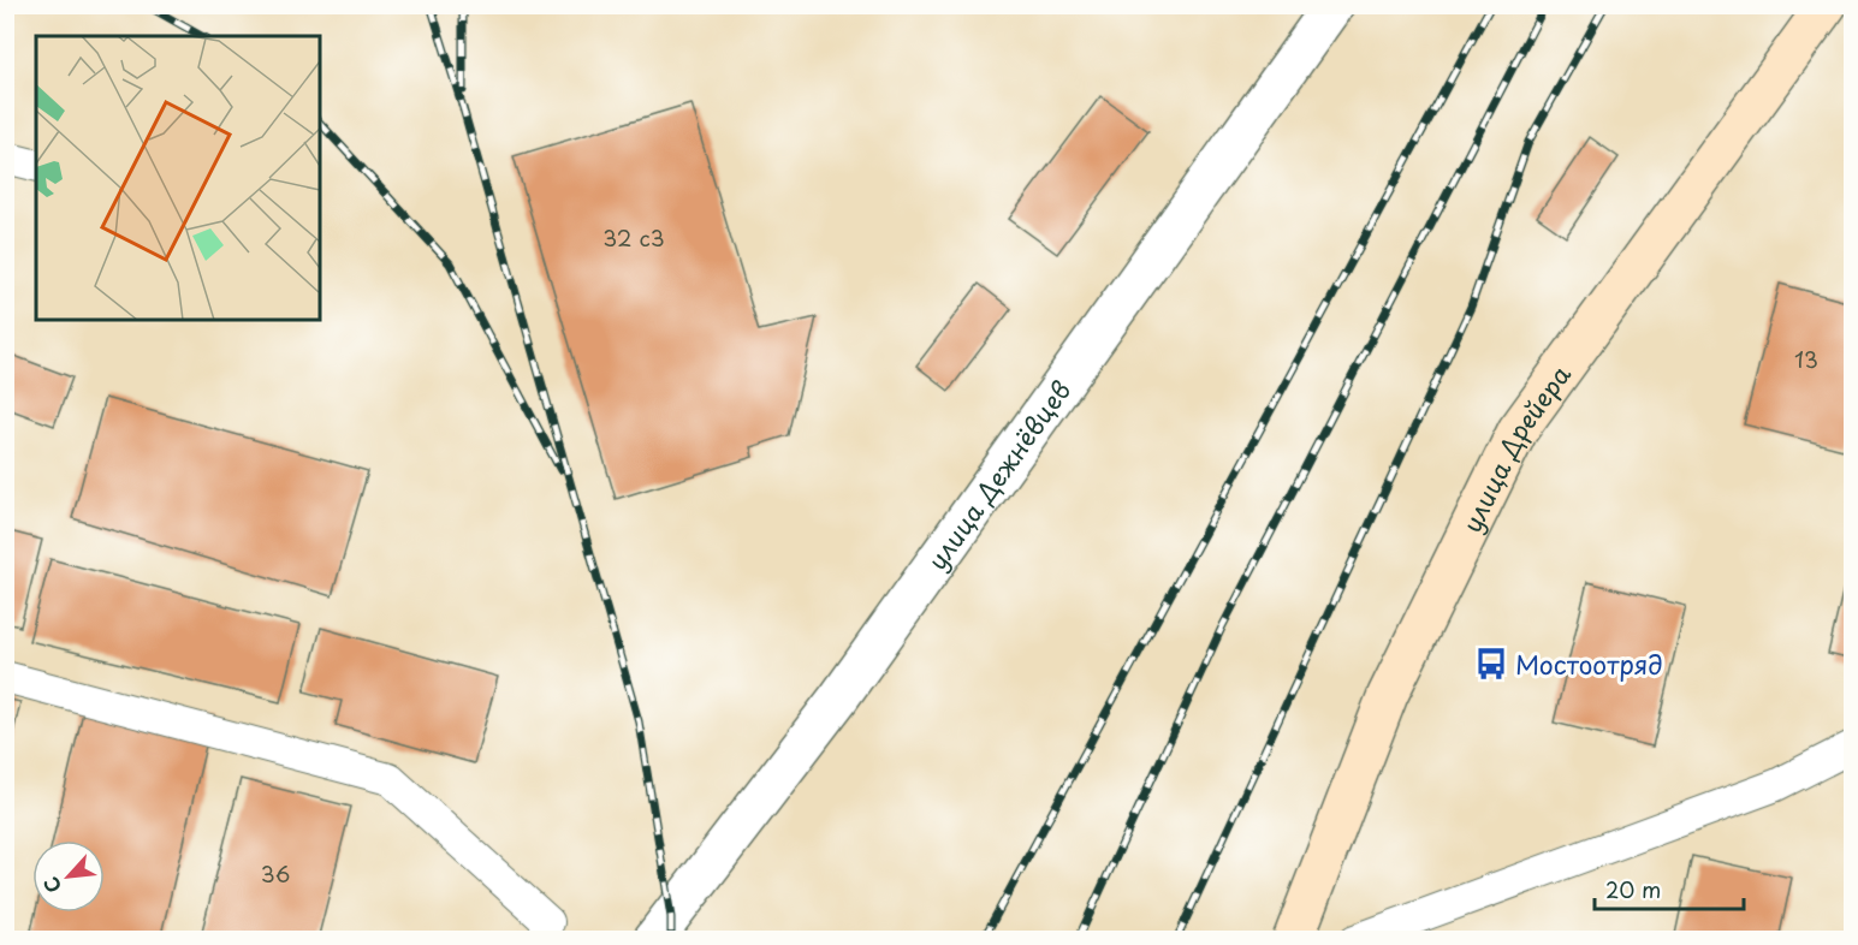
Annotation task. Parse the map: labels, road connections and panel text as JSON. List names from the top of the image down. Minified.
{"streets":{"main road":["улица Дрейера"],"street":["улица Дежнёвцев"]},"places":{"bus stop":["Мостоотряд"]},"house_numbers":["32 с3","13","36"],"scale_bar":"20 m","north":"bottom left"}
